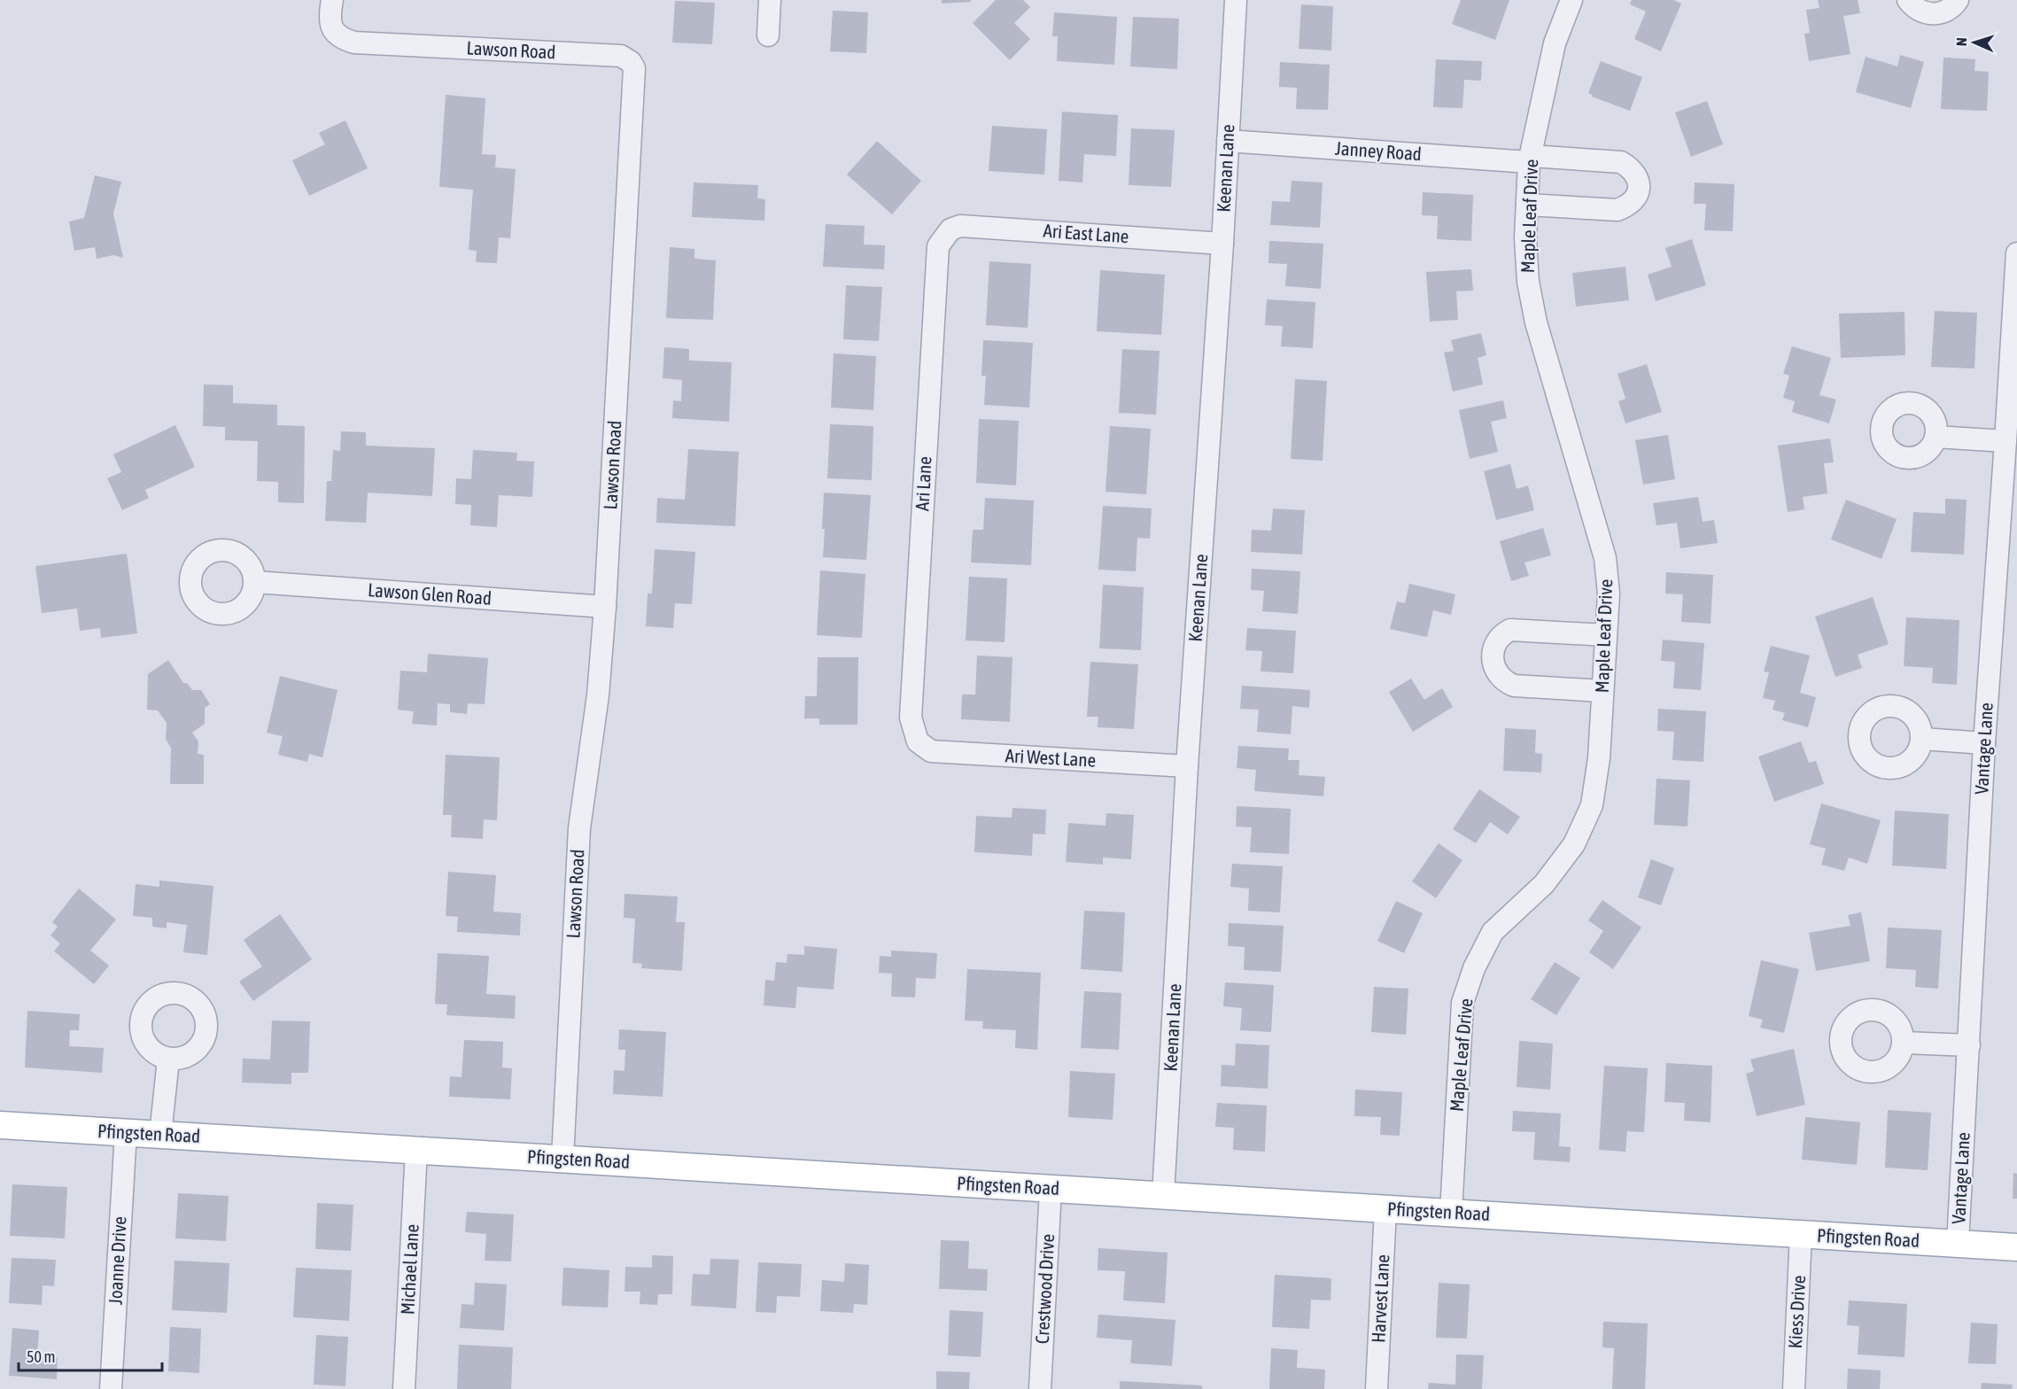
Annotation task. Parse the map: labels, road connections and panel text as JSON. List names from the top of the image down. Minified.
{"streets":{"main road":["Pfingsten Road"],"street":["Lawson Road","Janney Road","Keenan Lane","Maple Leaf Drive","Ari East Lane","Ari Lane","Lawson Glen Road","Vantage Lane","Ari West Lane","Joanne Drive","Michael Lane","Crestwood Drive","Harvest Lane","Kiess Drive"]},"crossings":[["Lawson Road","Lawson Glen Road"],["Lawson Road","Pfingsten Road"],["Janney Road","Keenan Lane"],["Janney Road","Maple Leaf Drive"],["Keenan Lane","Ari East Lane"],["Keenan Lane","Ari West Lane"],["Keenan Lane","Pfingsten Road"],["Maple Leaf Drive","Pfingsten Road"],["Ari East Lane","Ari Lane"],["Ari Lane","Ari West Lane"],["Vantage Lane","Pfingsten Road"],["Pfingsten Road","Joanne Drive"],["Pfingsten Road","Michael Lane"],["Pfingsten Road","Crestwood Drive"],["Pfingsten Road","Harvest Lane"],["Pfingsten Road","Kiess Drive"]],"scale_bar":"50 m","north":"left"}
